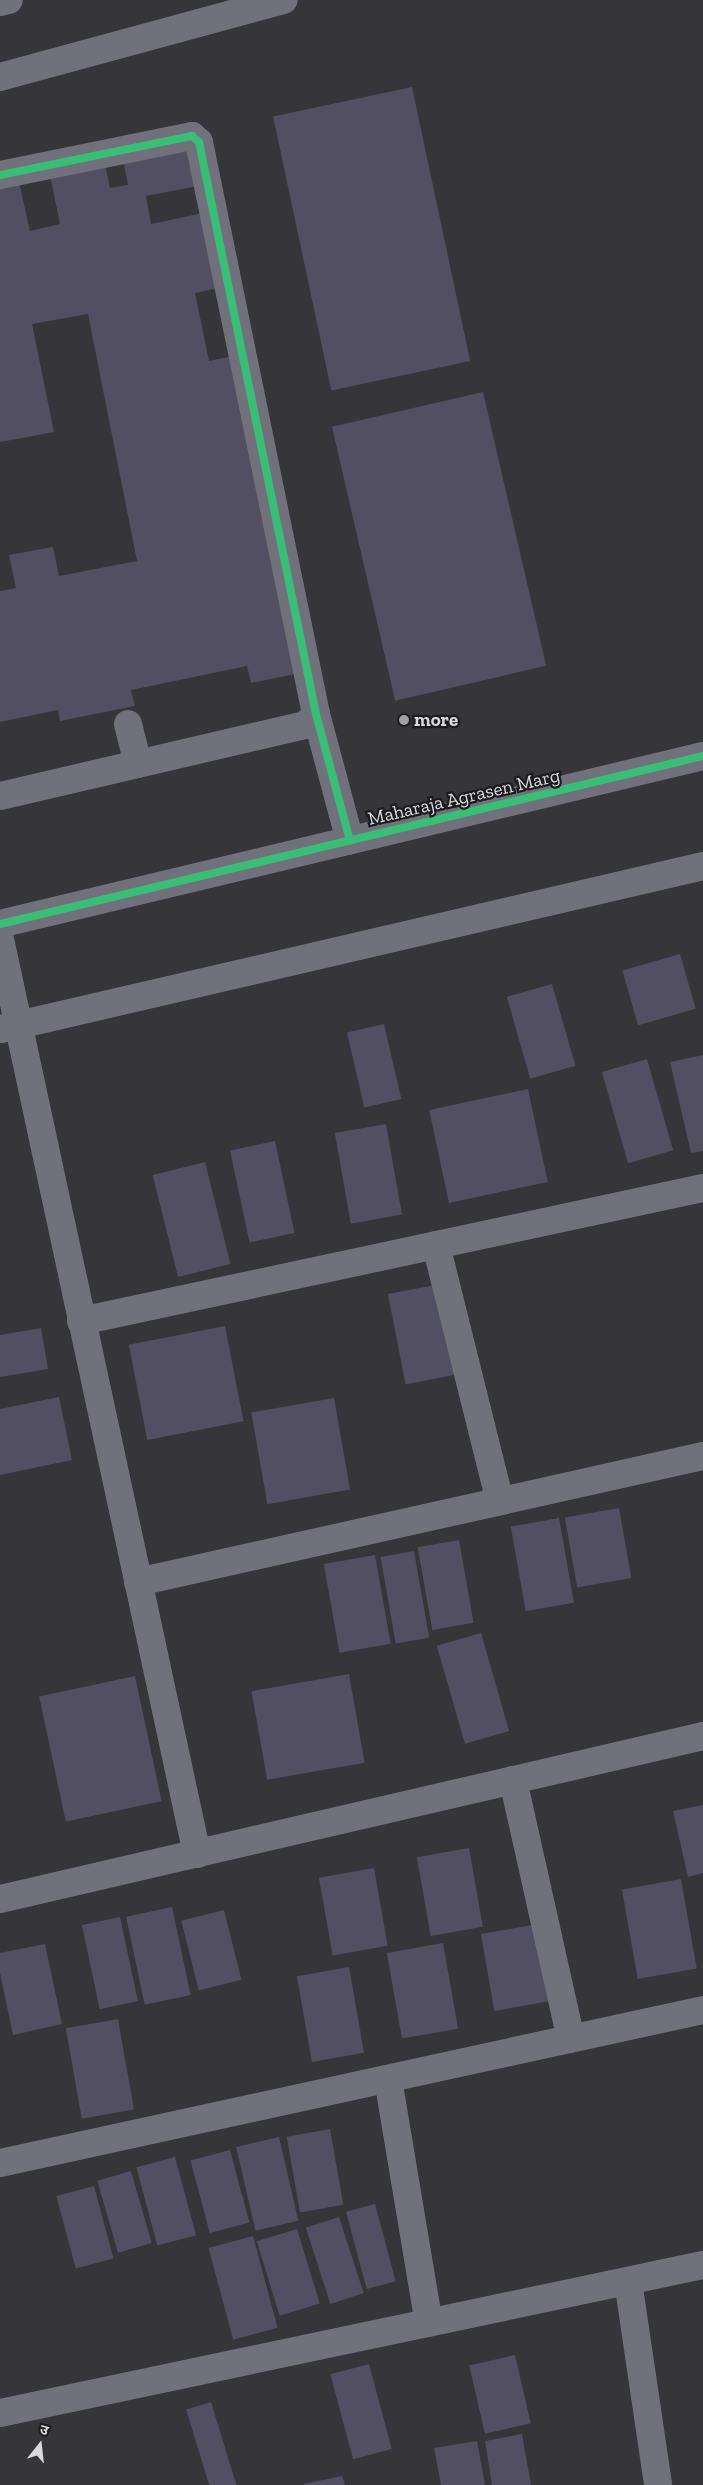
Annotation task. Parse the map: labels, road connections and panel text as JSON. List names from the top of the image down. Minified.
{"streets":{"street":["Maharaja Agrasen Marg"]},"places":["more"],"north":"top"}
